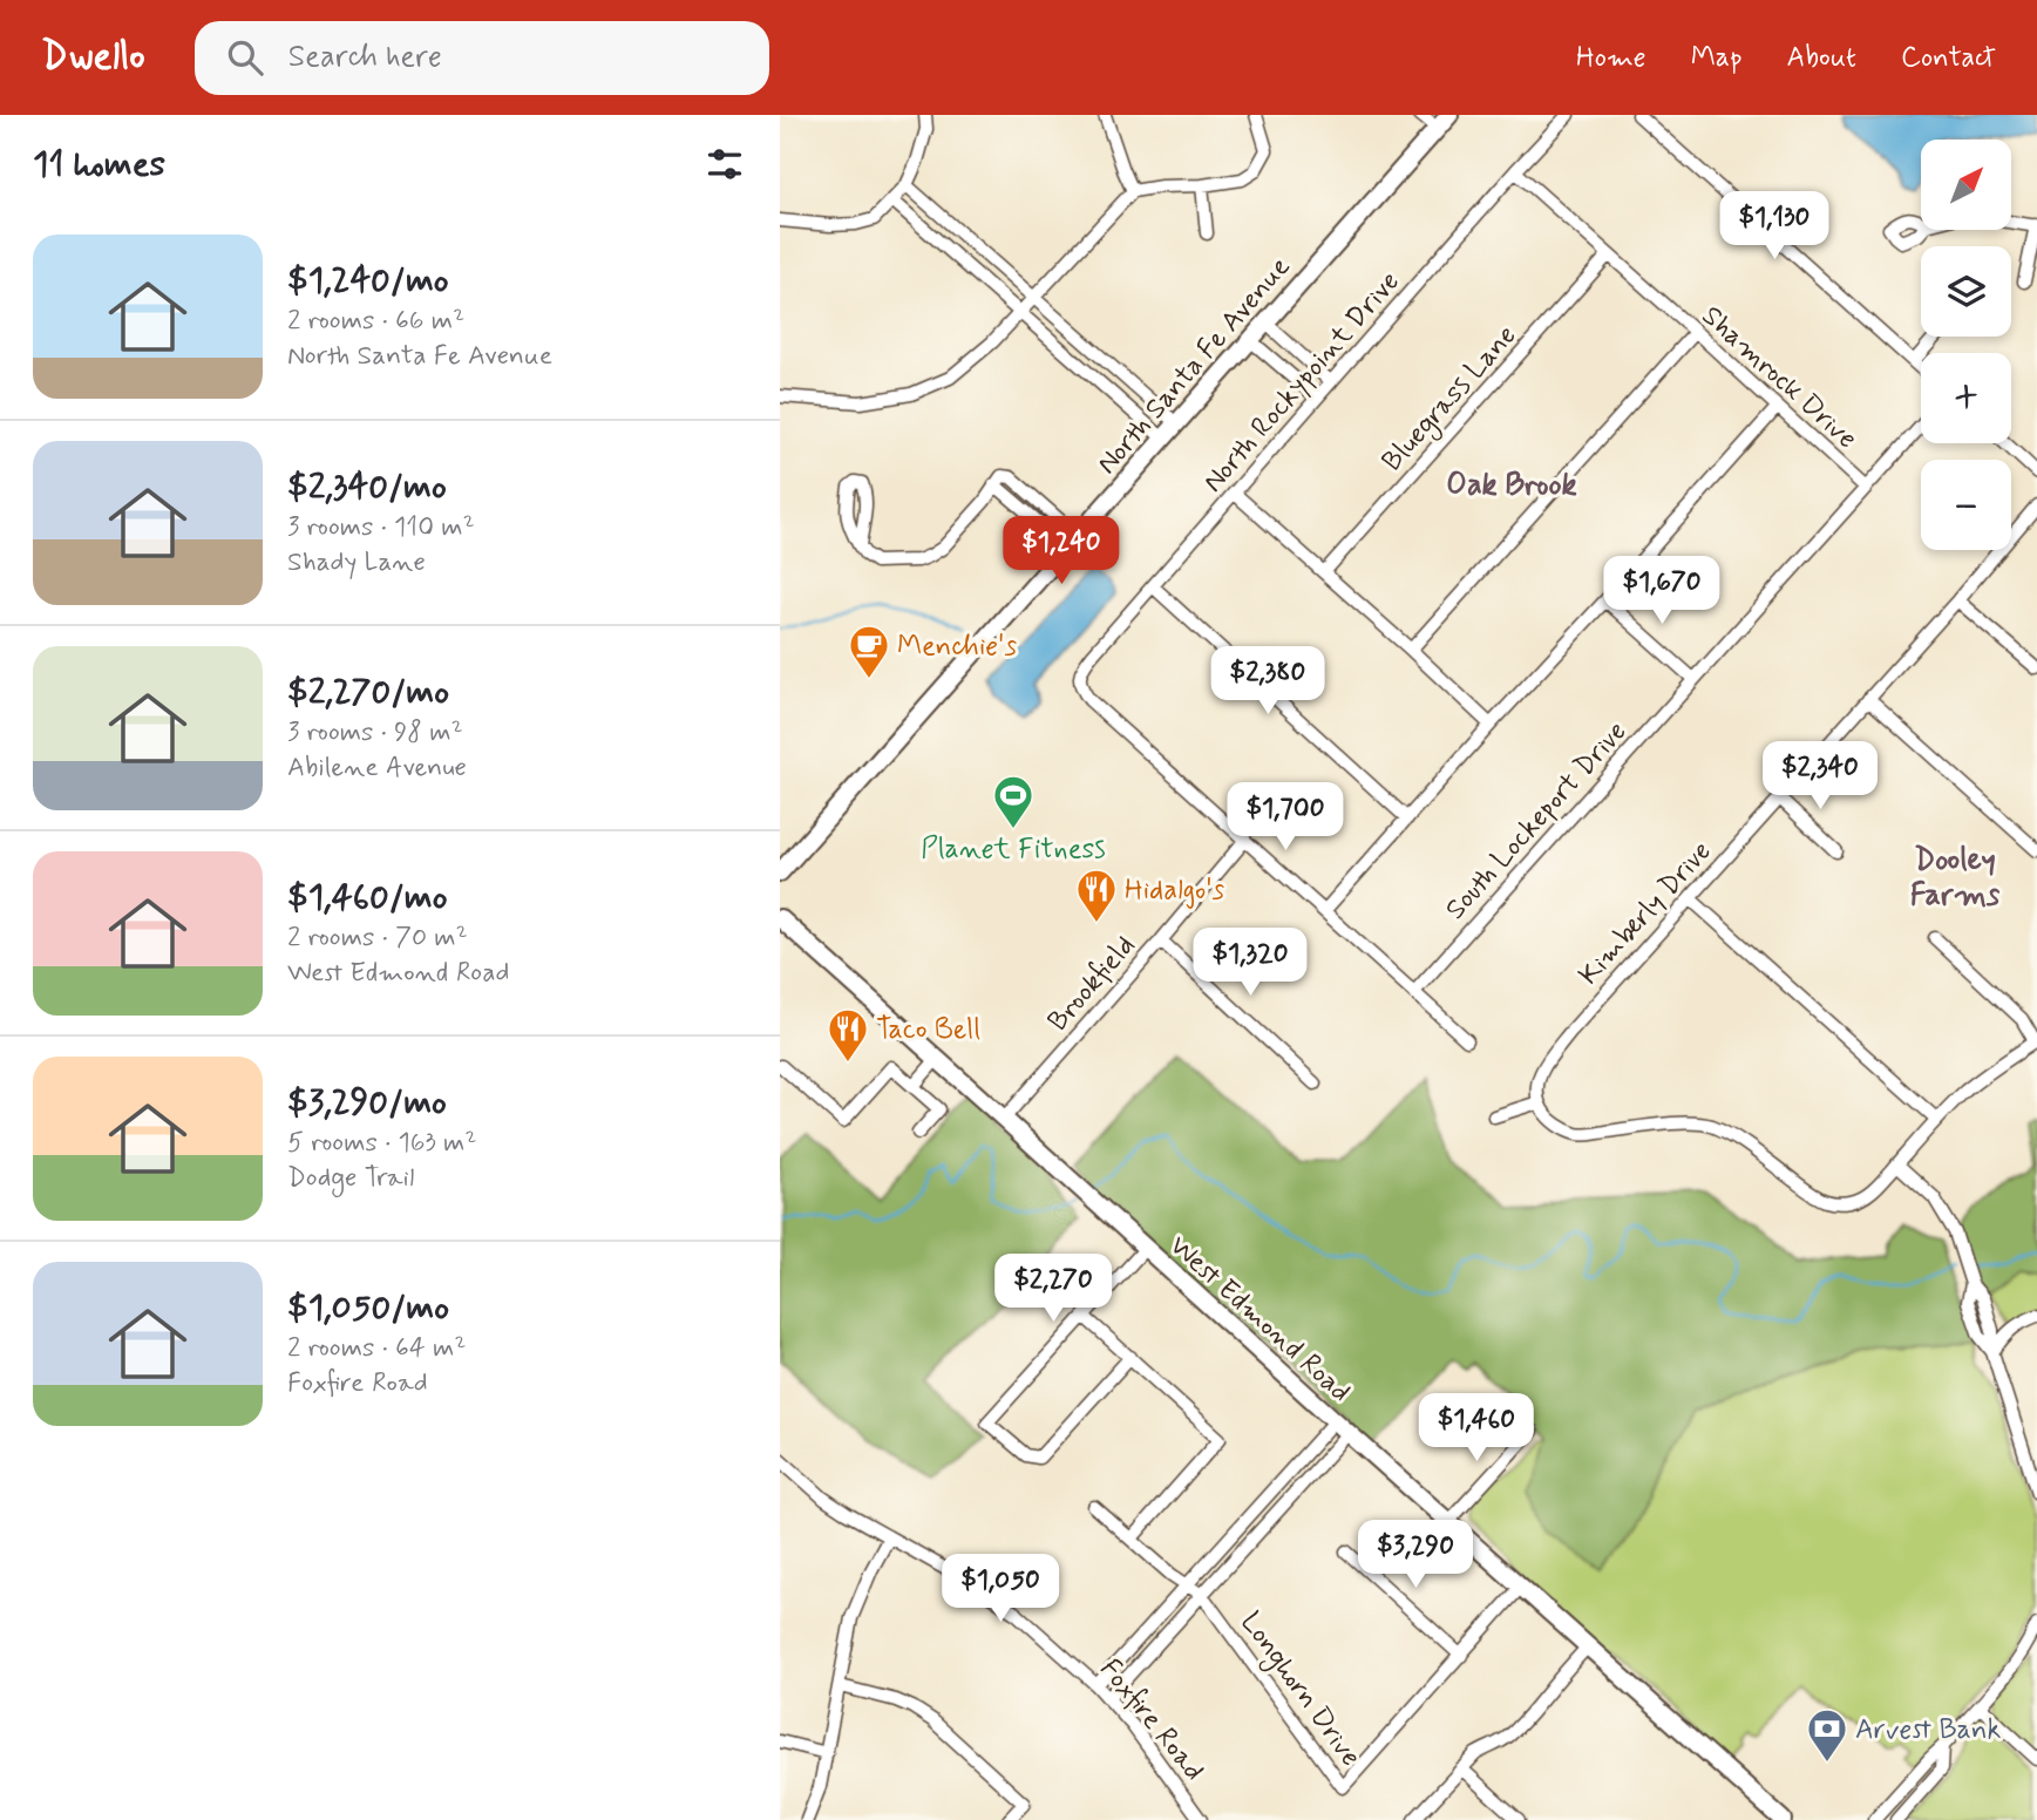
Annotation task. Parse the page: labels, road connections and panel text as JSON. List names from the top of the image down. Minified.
{"streets":{"main road":["North Santa Fe Avenue","West Edmond Road"],"street":["Shamrock Drive","North Rockypoint Drive","Bluegrass Lane","South Lockeport Drive","Kimberly Drive","Brookfield","Longhorn Drive","Foxfire Road"]},"crossings":[["Shamrock Drive","North Rockypoint Drive"],["Shamrock Drive","Bluegrass Lane"],["Shamrock Drive","South Lockeport Drive"],["North Rockypoint Drive","Brookfield"],["Brookfield","West Edmond Road"],["West Edmond Road","Longhorn Drive"]],"districts":["Oak Brook","Dooley Farms"],"places":{"cafe":["Menchie's"],"sports":["Planet Fitness"],"restaurant":["Hidalgo's","Taco Bell"],"bank":["Arvest Bank"]},"north":"top right","page":{"header":"Dwello","search":"Search here","nav":["Home","Map","About","Contact"],"heading":"11 homes","map_buttons":["+","−"],"price":["$1,130","$1,240","$1,670","$2,380","$2,340","$1,700","$1,320","$2,270","$1,460","$3,290","$1,050"],"list":[{"name":"$1,240/mo","note":"2 rooms · 66 m² · North Santa Fe Avenue"},{"name":"$2,340/mo","note":"3 rooms · 110 m² · Shady Lane"},{"name":"$2,270/mo","note":"3 rooms · 98 m² · Abilene Avenue"},{"name":"$1,460/mo","note":"2 rooms · 70 m² · West Edmond Road"},{"name":"$3,290/mo","note":"5 rooms · 163 m² · Dodge Trail"},{"name":"$1,050/mo","note":"2 rooms · 64 m² · Foxfire Road"}]}}
